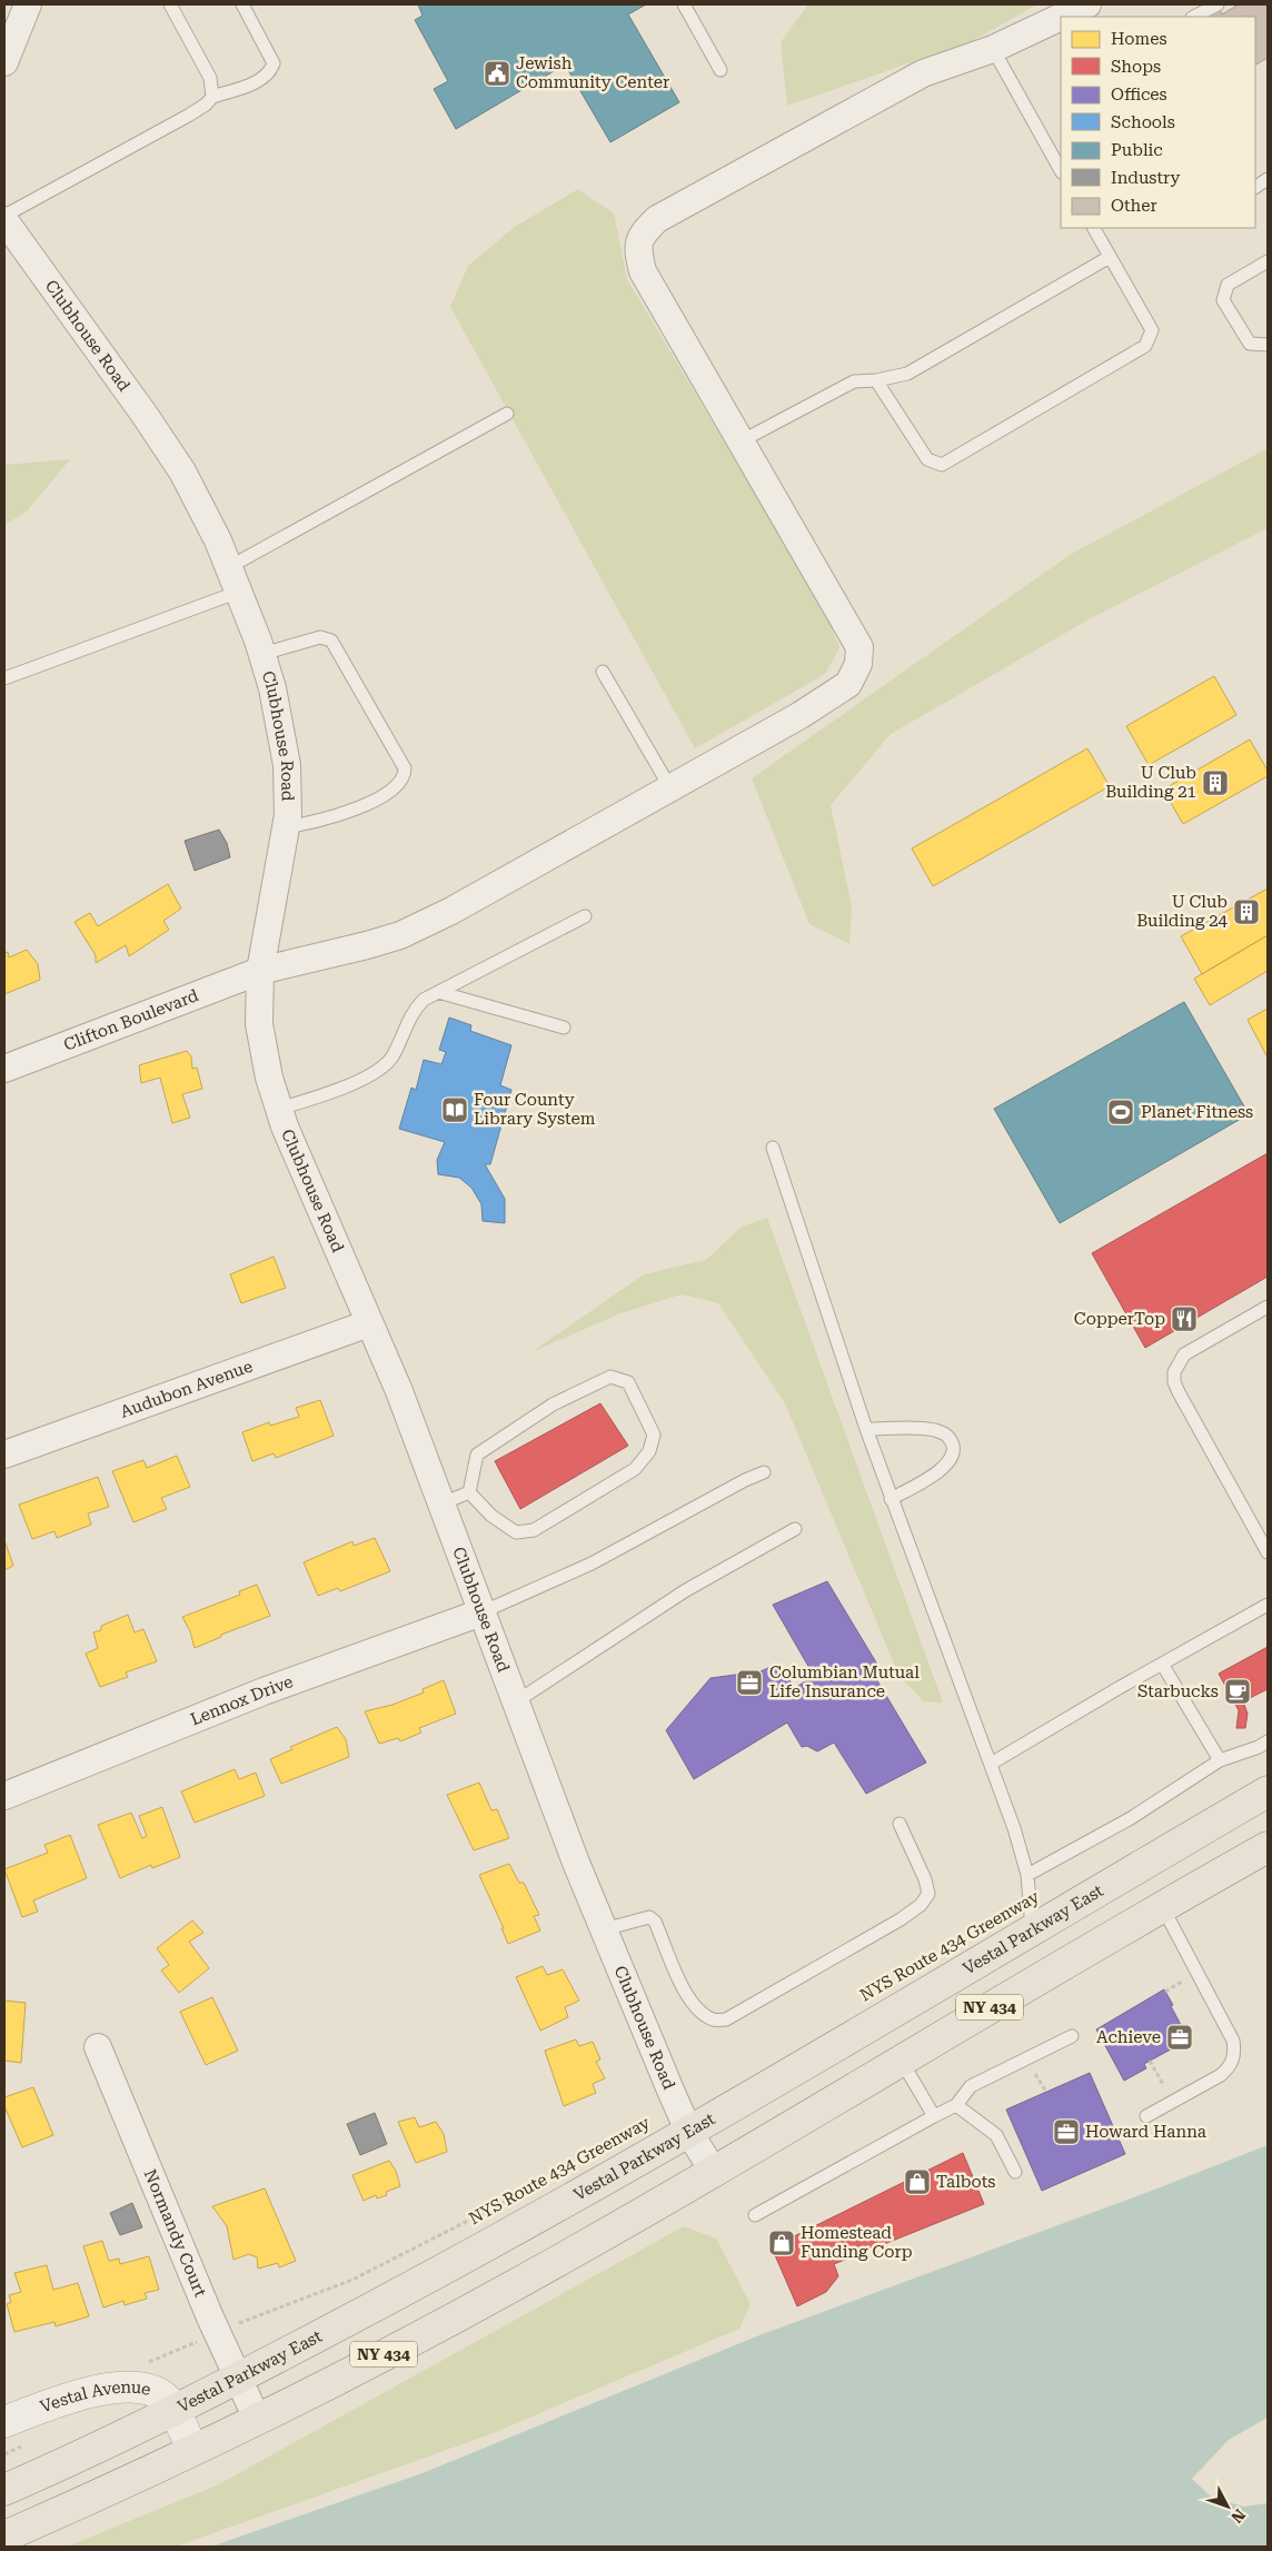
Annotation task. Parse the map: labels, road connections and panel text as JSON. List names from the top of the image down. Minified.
{"streets":{"main road":["Vestal Parkway East","NY 434"],"street":["Clubhouse Road","Clifton Boulevard","Audubon Avenue","Lennox Drive","Normandy Court","Vestal Avenue"],"path":["NYS Route 434 Greenway"]},"crossings":[["Clubhouse Road","Clifton Boulevard"],["Clubhouse Road","Audubon Avenue"],["Clubhouse Road","Lennox Drive"],["Clubhouse Road","Vestal Parkway East"],["Clubhouse Road","NY 434"],["Vestal Parkway East","Normandy Court"],["Vestal Parkway East","Vestal Avenue"],["NYS Route 434 Greenway","Normandy Court"],["NY 434","Normandy Court"],["NY 434","Vestal Avenue"]],"places":{"public building":["Jewish Community Center"],"building":["U Club Building 21","U Club Building 24"],"library":["Four County Library System"],"sports":["Planet Fitness"],"restaurant":["CopperTop"],"office":["Columbian Mutual Life Insurance","Achieve","Howard Hanna"],"cafe":["Starbucks"],"shop":["Talbots","Homestead Funding Corp"]},"legend":["Homes","Shops","Offices","Schools","Public","Industry","Other"],"north":"bottom right"}
